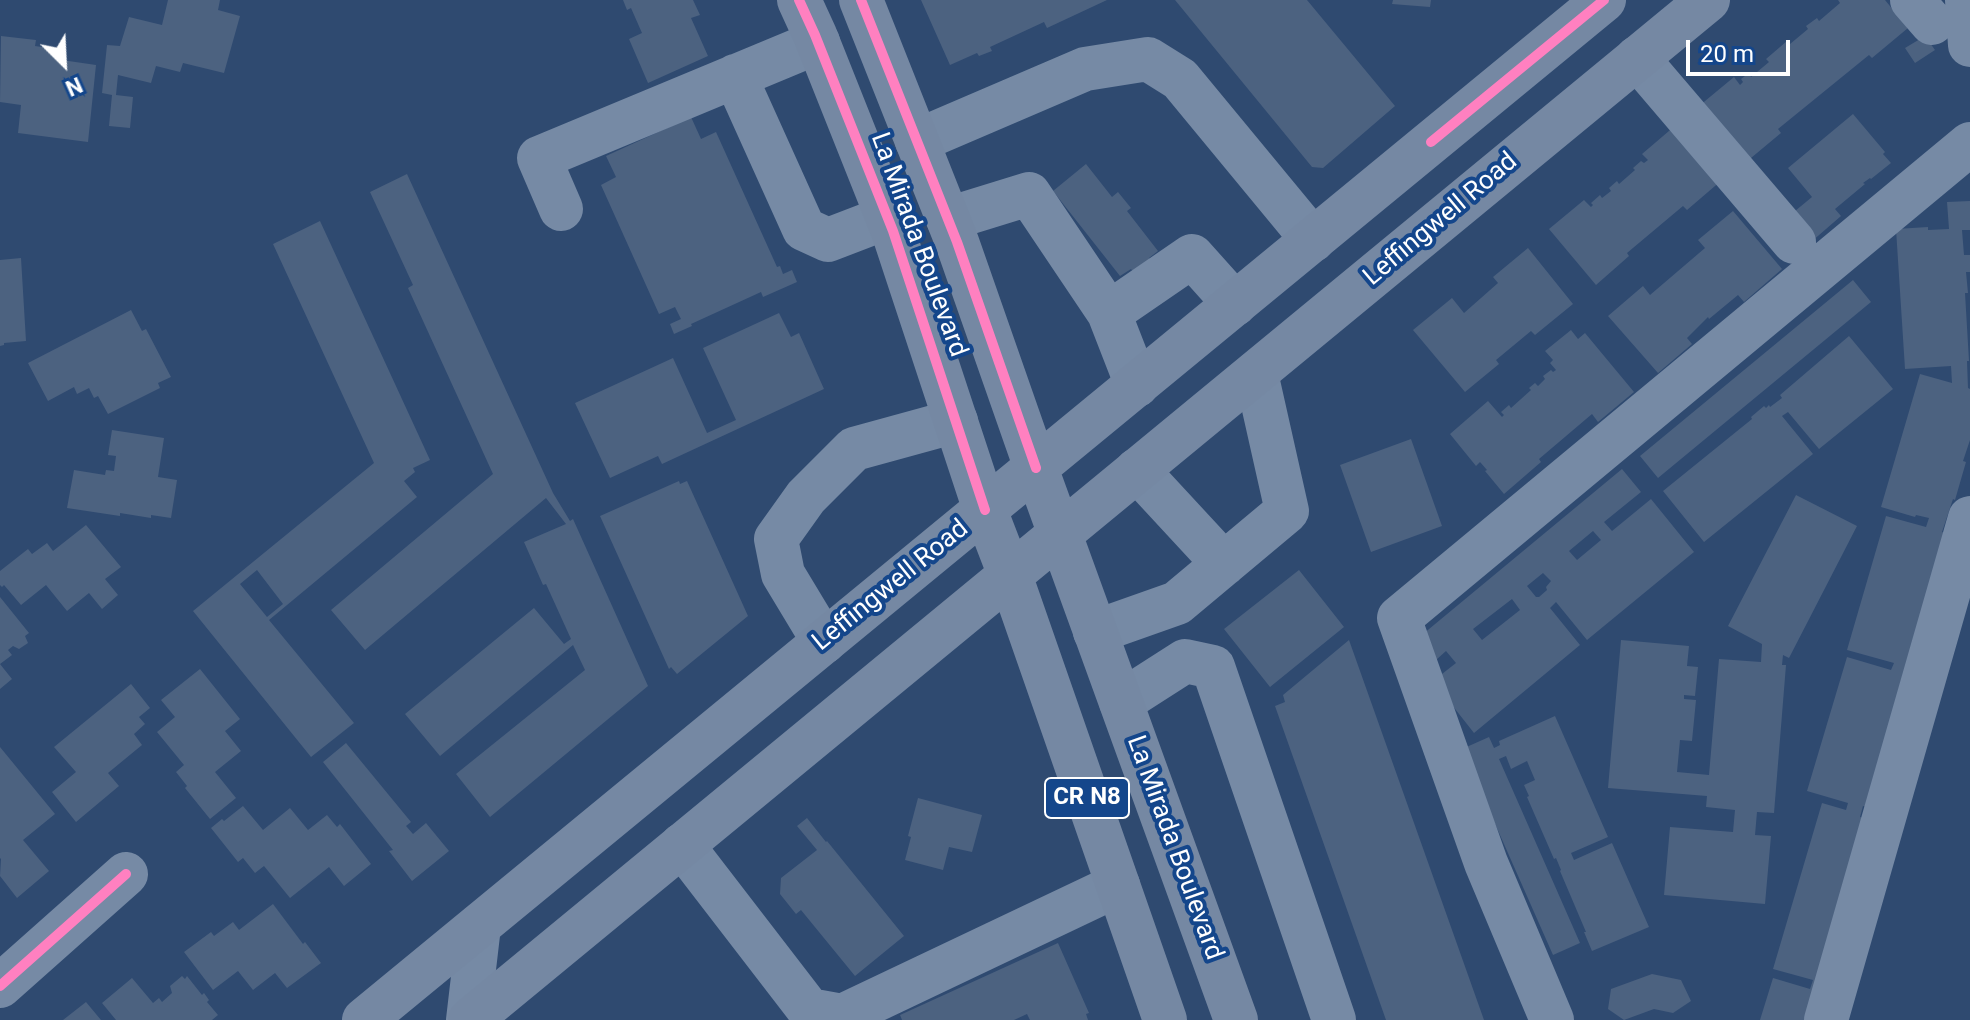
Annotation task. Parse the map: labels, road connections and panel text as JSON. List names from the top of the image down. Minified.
{"streets":{"main road":["Leffingwell Road","La Mirada Boulevard","CR N8"]},"crossings":[["Leffingwell Road","La Mirada Boulevard"]],"scale_bar":"20 m","north":"bottom right"}
